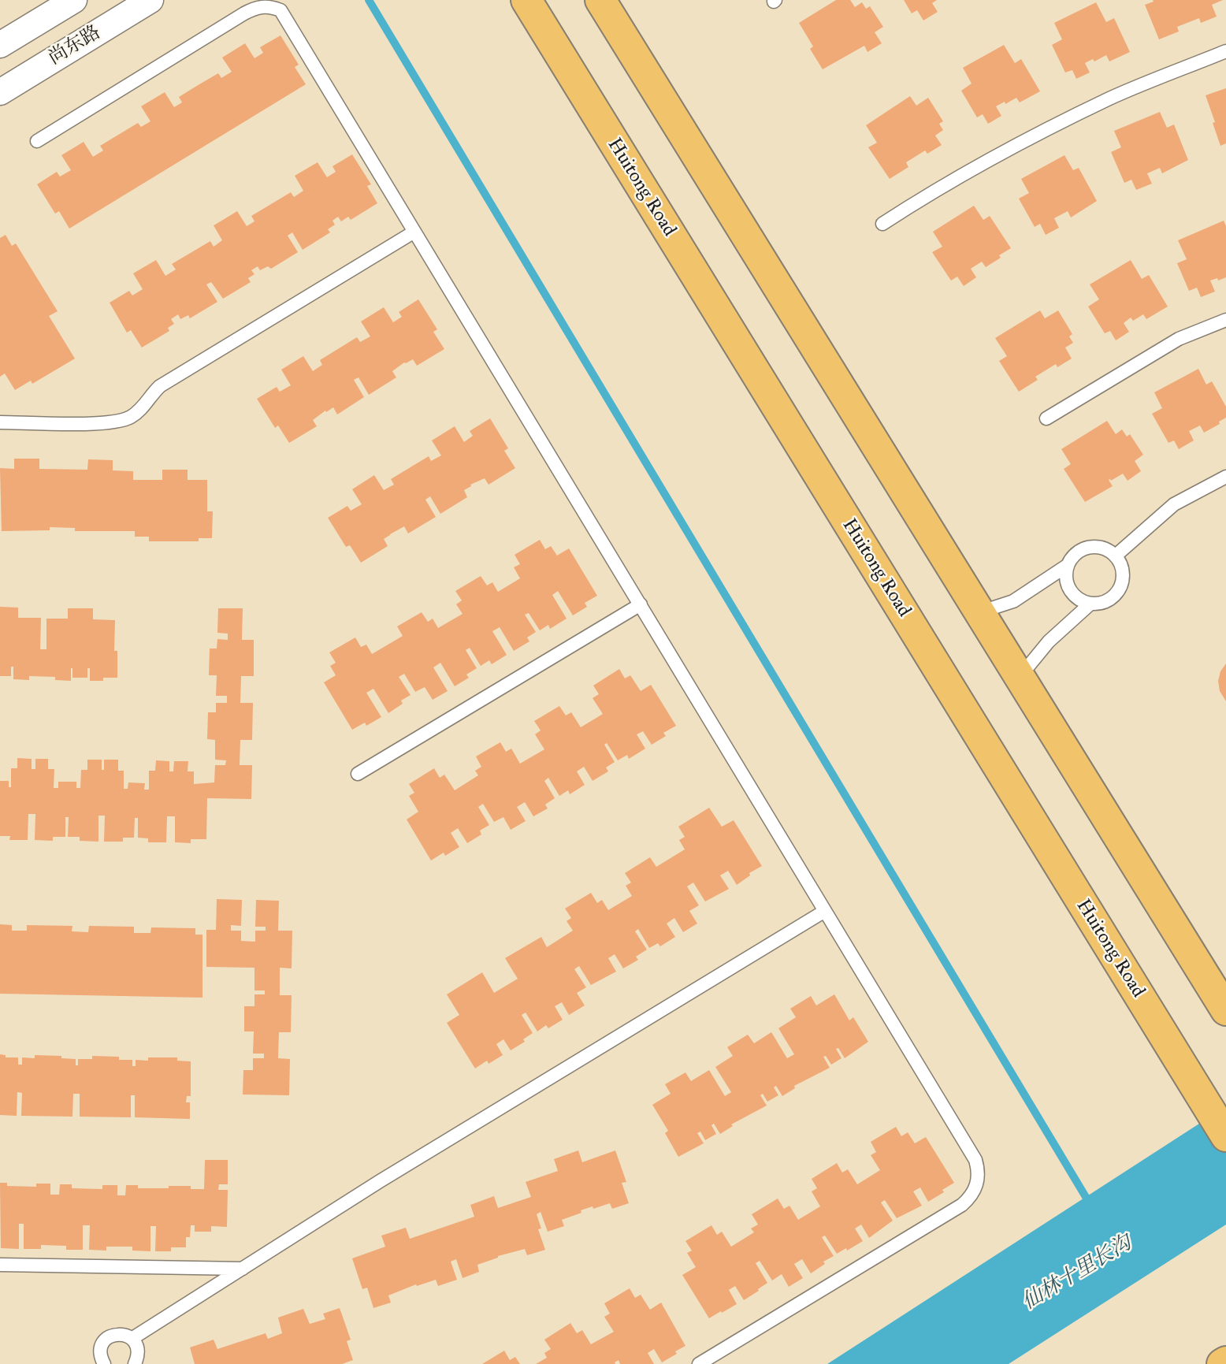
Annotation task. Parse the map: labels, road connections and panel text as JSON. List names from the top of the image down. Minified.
{"streets":{"main road":["Huitong Road"],"street":["尚东路"]},"water":["仙林十里长沟"]}
